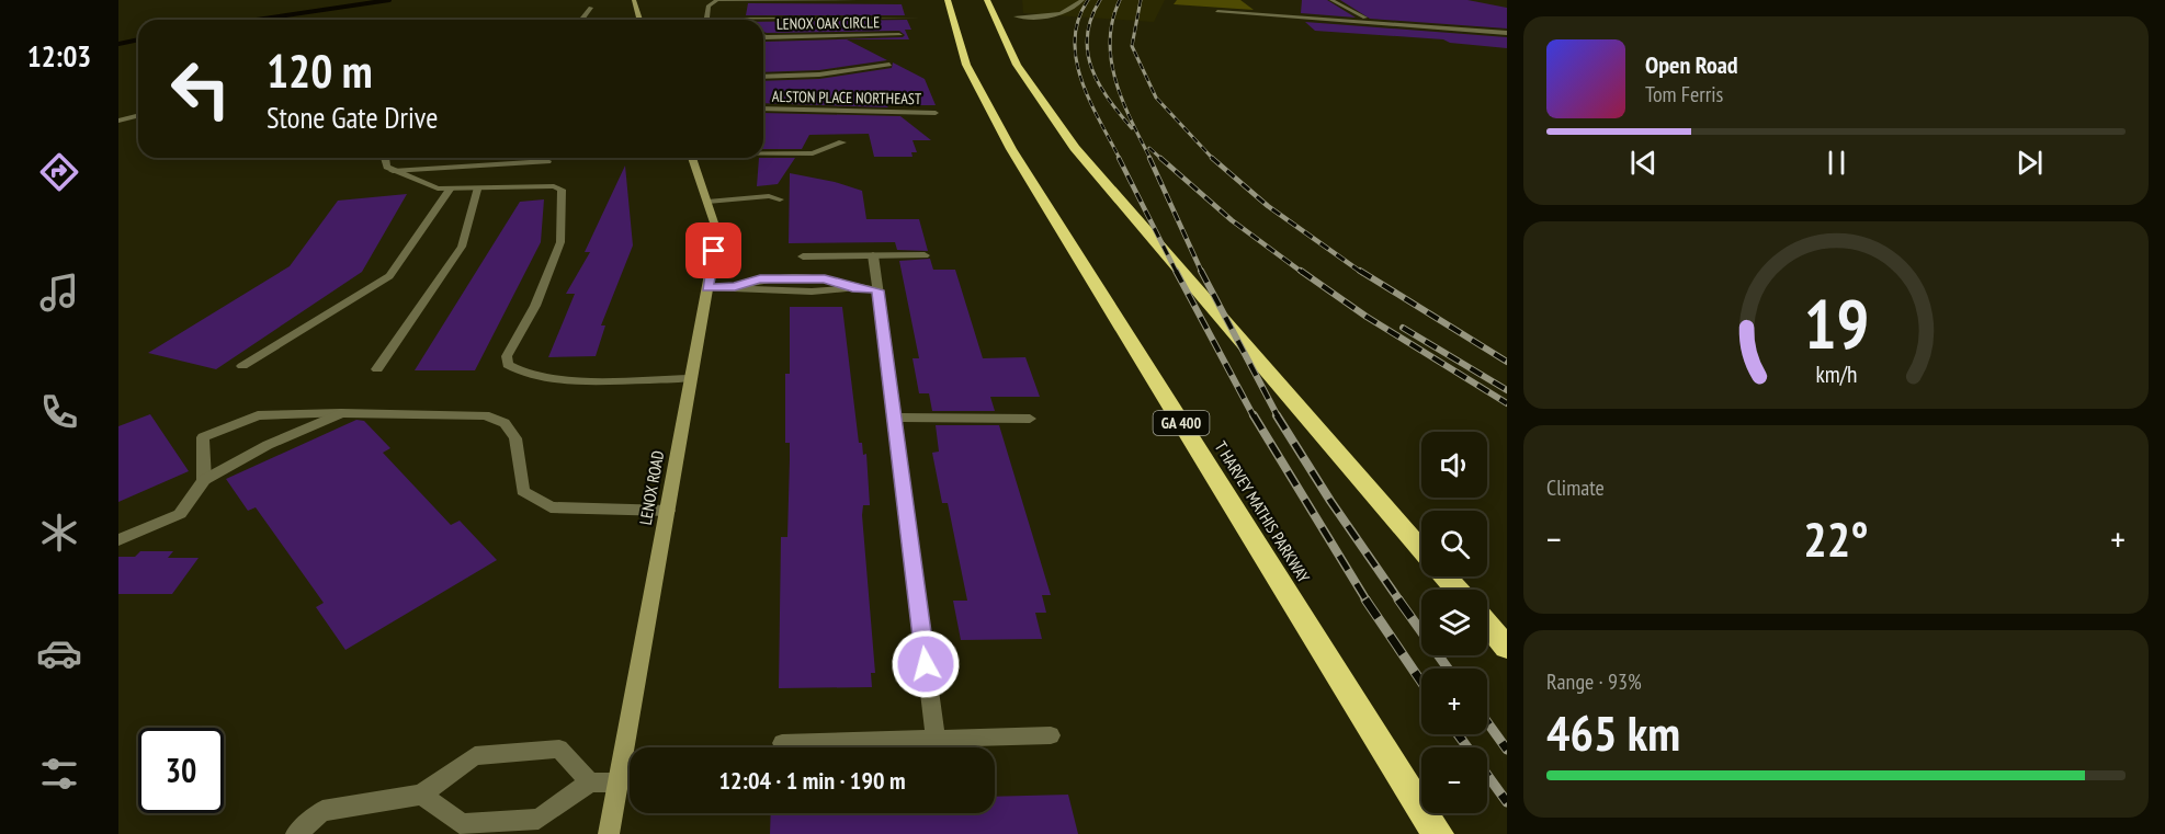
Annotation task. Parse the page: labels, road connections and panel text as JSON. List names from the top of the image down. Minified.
{"streets":{"highway":["GA 400","T HARVEY MATHIS PARKWAY"],"street":["LENOX OAK CIRCLE","ALSTON PLACE NORTHEAST","LENOX ROAD"]},"page":{"tabs":"12:03","turn":["120 m","Stone Gate Drive"],"song":["Open Road","Tom Ferris"],"tile":["Climate",["Range · 93%","465 km"]],"map_buttons":["+","−"],"heat":["−","22°","+"],"limit":"30","trip":"12:04 · 1 min · 190 m","gauge":["19","km/h"]}}
